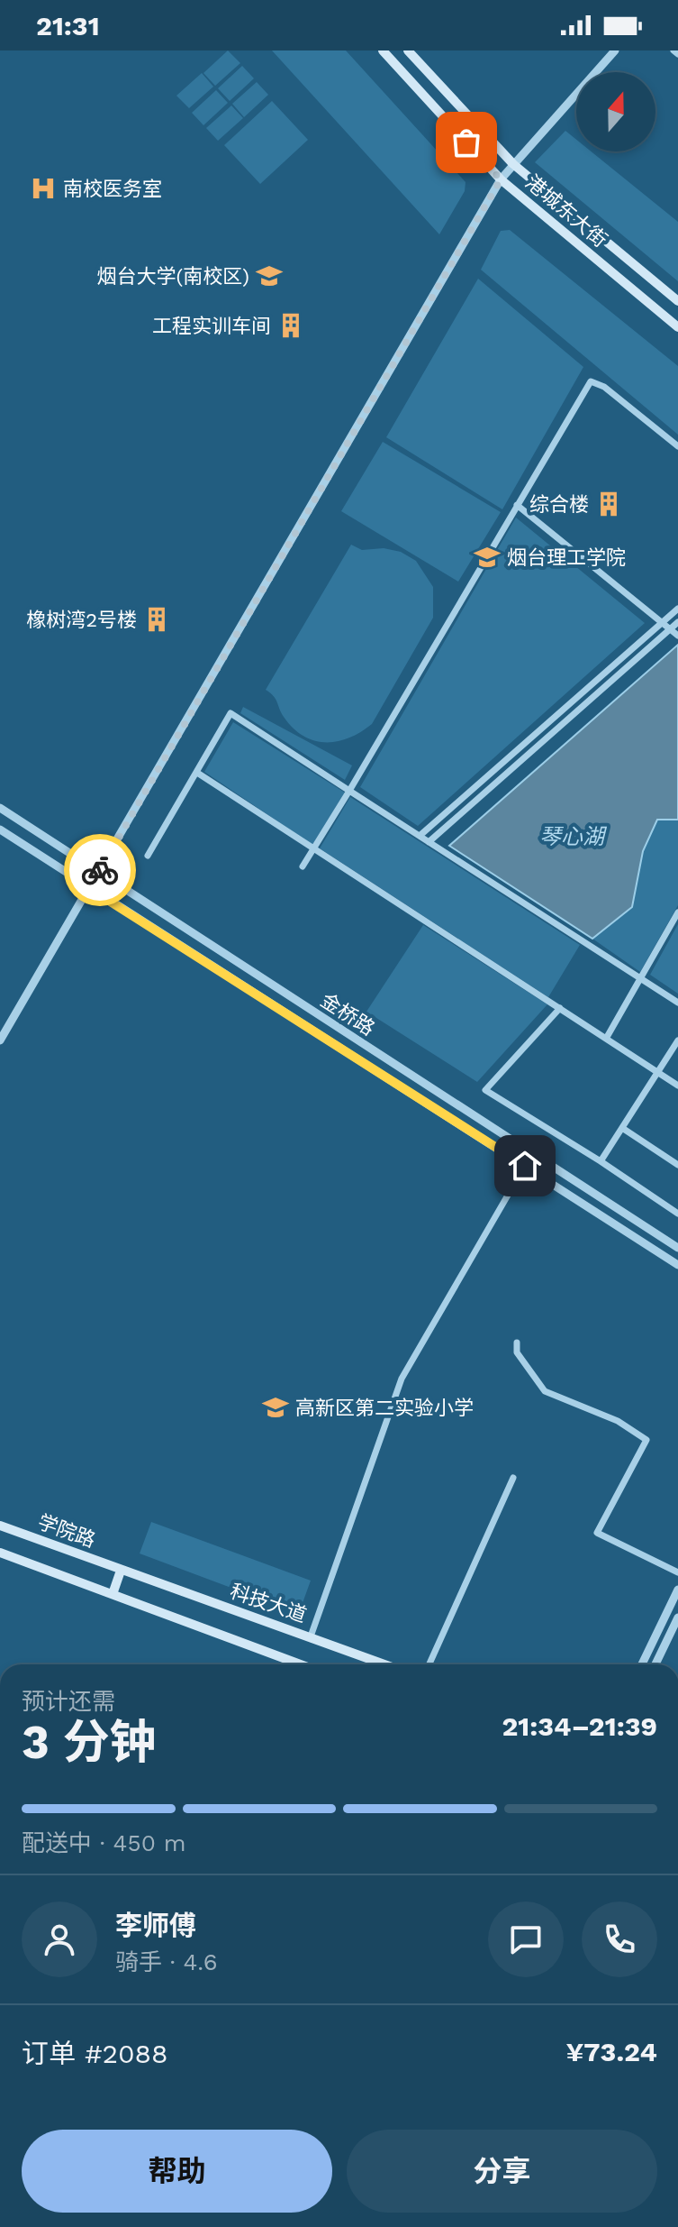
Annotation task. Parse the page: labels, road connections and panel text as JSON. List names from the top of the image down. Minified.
{"streets":{"main road":["港城东大街","学院路","科技大道"],"street":["金桥路"]},"crossings":[["学院路","科技大道"]],"water":["琴心湖"],"places":{"hospital":["南校医务室"],"school or university":["烟台大学(南校区)","烟台理工学院","高新区第二实验小学"],"building":["工程实训车间","综合楼","橡树湾2号楼"]},"north":"top","page":{"status":"21:31","heading":["3 分钟","预计还需","21:34–21:39"],"panel":["李师傅","骑手 · 4.6","订单 #2088","¥73.24"],"bar":"配送中 · 450 m","buttons":["帮助","分享"]}}
